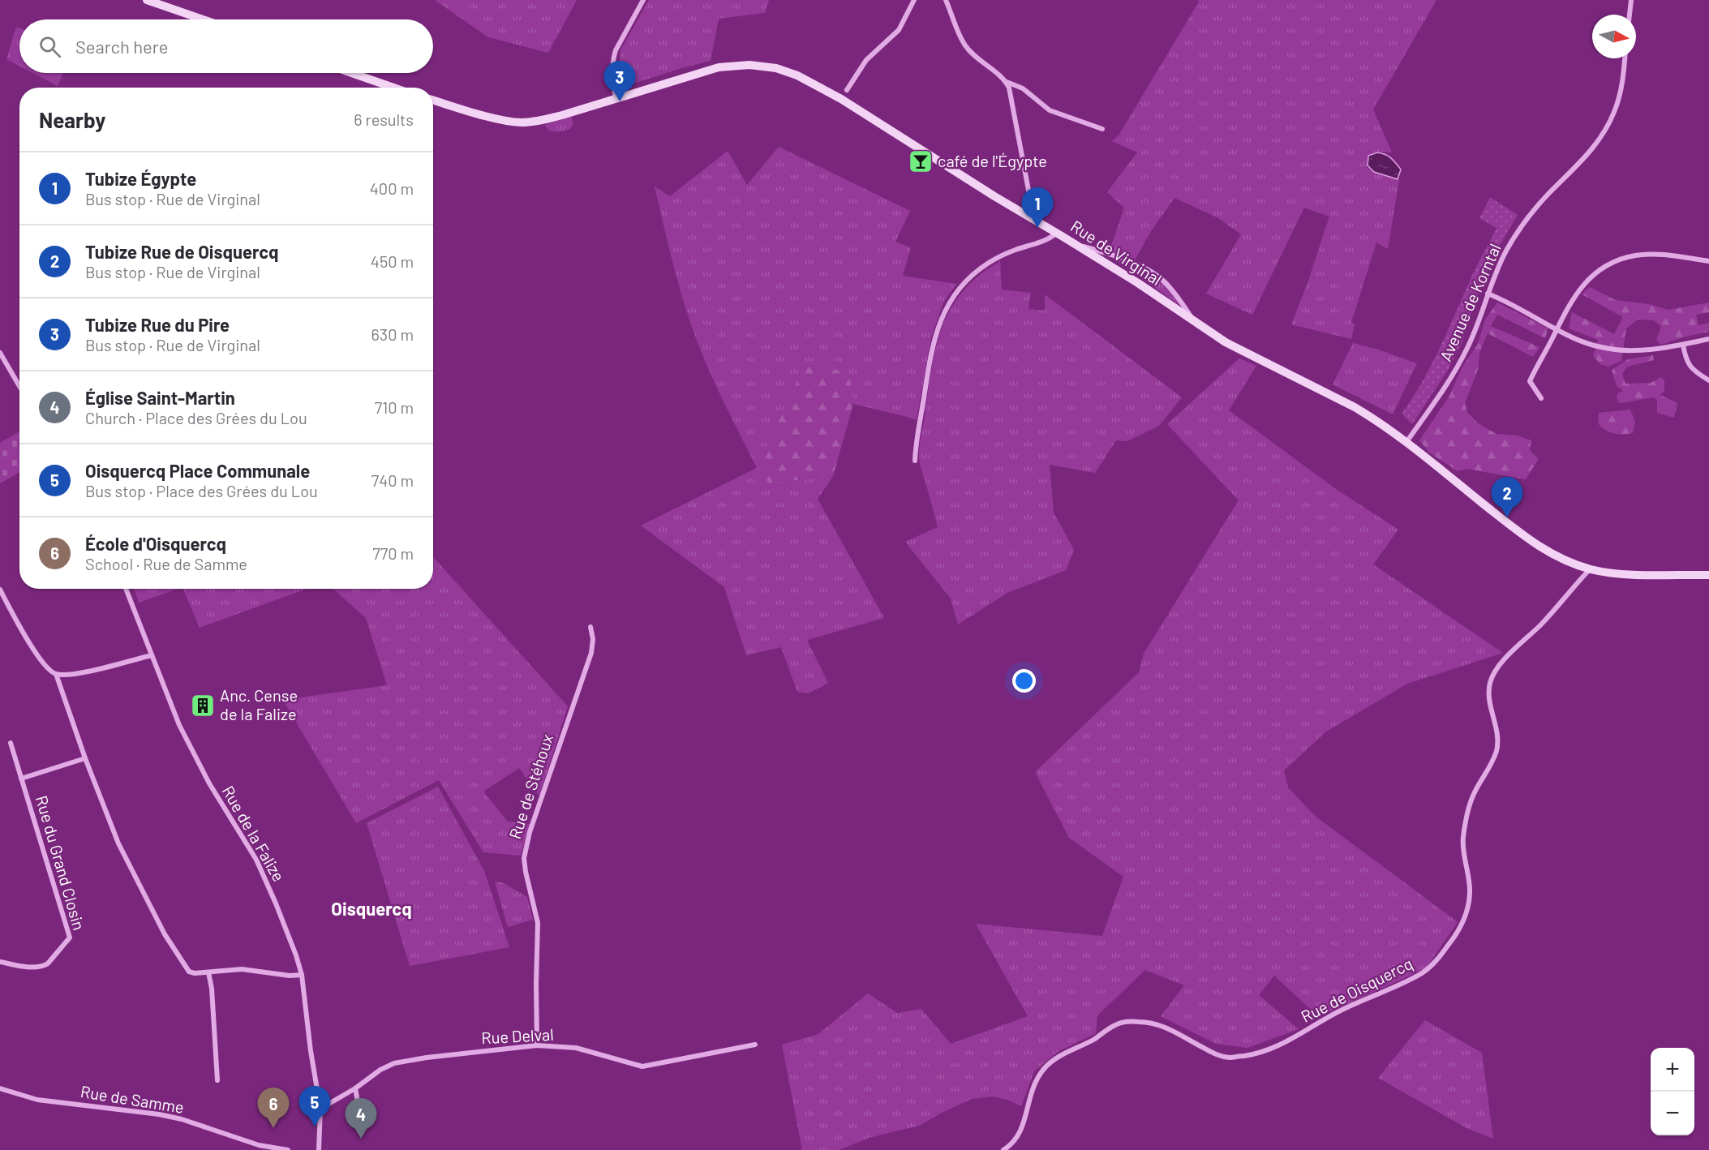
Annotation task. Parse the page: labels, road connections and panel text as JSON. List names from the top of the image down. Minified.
{"streets":{"street":["Rue de Virginal","Avenue de Korntal","Rue de Stéhoux","Rue de la Falize","Rue du Grand Closin","Rue de Oisquercq","Rue Delval","Rue de Samme"]},"crossings":[["Rue de Virginal","Avenue de Korntal"],["Rue de Virginal","Rue de Oisquercq"],["Rue de Stéhoux","Rue Delval"],["Rue de la Falize","Rue Delval"]],"districts":["Oisquercq"],"places":{"bar":["café de l'Égypte"],"building":["Anc. Cense de la Falize"]},"north":"right","page":{"search":"Search here","pins":["3","1","2","5","6","4"],"heading":["Nearby","6 results"],"list":[{"mark":"1","name":"Tubize Égypte","note":"Bus stop · Rue de Virginal","value":"400 m"},{"mark":"2","name":"Tubize Rue de Oisquercq","note":"Bus stop · Rue de Virginal","value":"450 m"},{"mark":"3","name":"Tubize Rue du Pire","note":"Bus stop · Rue de Virginal","value":"630 m"},{"mark":"4","name":"Église Saint-Martin","note":"Church · Place des Grées du Lou","value":"710 m"},{"mark":"5","name":"Oisquercq Place Communale","note":"Bus stop · Place des Grées du Lou","value":"740 m"},{"mark":"6","name":"École d'Oisquercq","note":"School · Rue de Samme","value":"770 m"}],"map_buttons":["+","−"]}}
